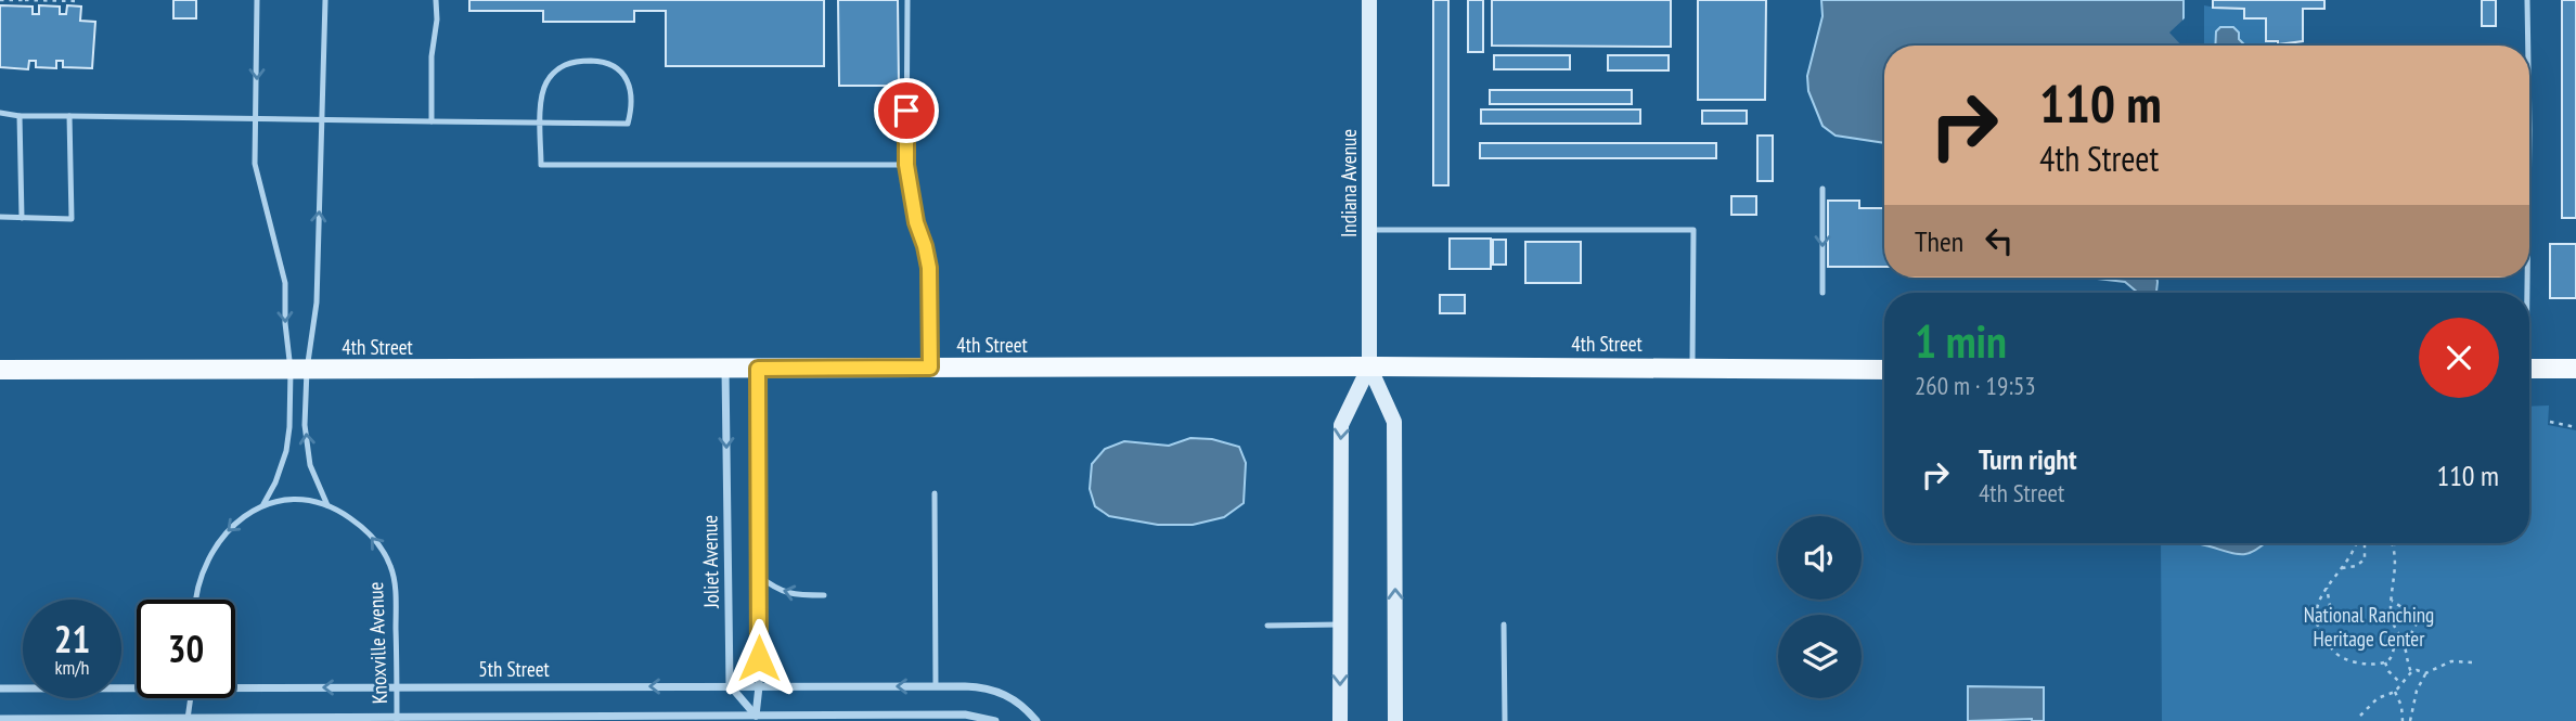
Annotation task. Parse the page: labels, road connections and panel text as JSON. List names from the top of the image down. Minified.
{"streets":{"main road":["4th Street"],"street":["Indiana Avenue","Joliet Avenue","5th Street"],"lane":["Knoxville Avenue"]},"crossings":[["Indiana Avenue","4th Street"],["4th Street","Joliet Avenue"],["Joliet Avenue","5th Street"],["Knoxville Avenue","5th Street"]],"parks":["National Ranching Heritage Center"],"page":{"turn":["110 m","4th Street"],"then":"Then","heading":["1 min","260 m · 19:53"],"list":[{"name":"Turn right","note":"4th Street","value":"110 m"}],"speed":"21 km/h","limit":"30"}}
